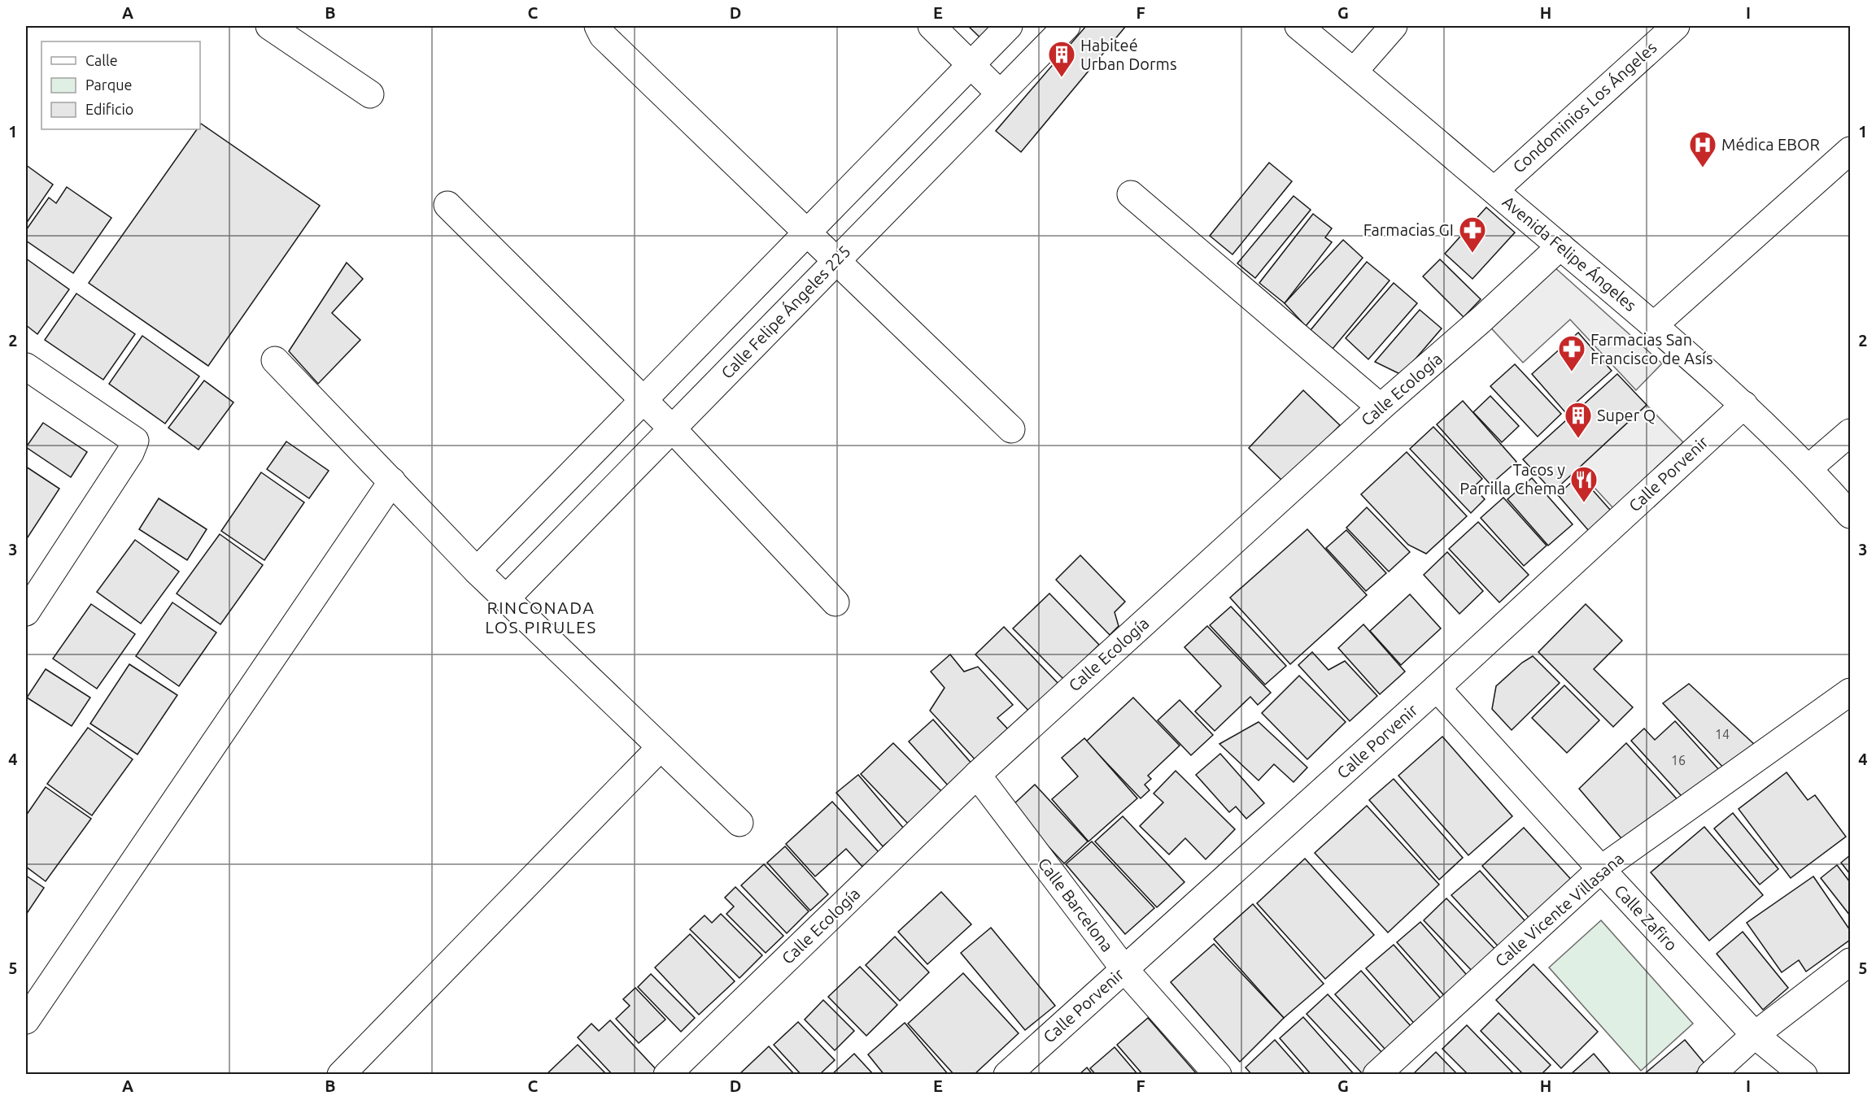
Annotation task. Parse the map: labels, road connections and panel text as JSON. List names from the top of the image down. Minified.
{"streets":{"street":["Condominios Los Ángeles","Avenida Felipe Ángeles","Calle Felipe Ángeles 225","Calle Ecología","Calle Porvenir","Calle Barcelona","Calle Vicente Villasana","Calle Zafiro"]},"crossings":[["Condominios Los Ángeles","Avenida Felipe Ángeles"],["Avenida Felipe Ángeles","Calle Ecología"],["Avenida Felipe Ángeles","Calle Porvenir"],["Calle Ecología","Calle Barcelona"],["Calle Porvenir","Calle Barcelona"],["Calle Porvenir","Calle Zafiro"],["Calle Vicente Villasana","Calle Zafiro"]],"districts":["RINCONADA LOS PIRULES"],"places":{"building":["Habiteé Urban Dorms","Super Q"],"hospital":["Médica EBOR"],"pharmacy":["Farmacias GI","Farmacias San Francisco de Asís"],"restaurant":["Tacos y Parrilla Chema"]},"house_numbers":["14","16"],"legend":["Calle","Parque","Edificio"],"grid":{"columns":["A","B","C","D","E","F","G","H","I"],"rows":["1","2","3","4","5"]}}
